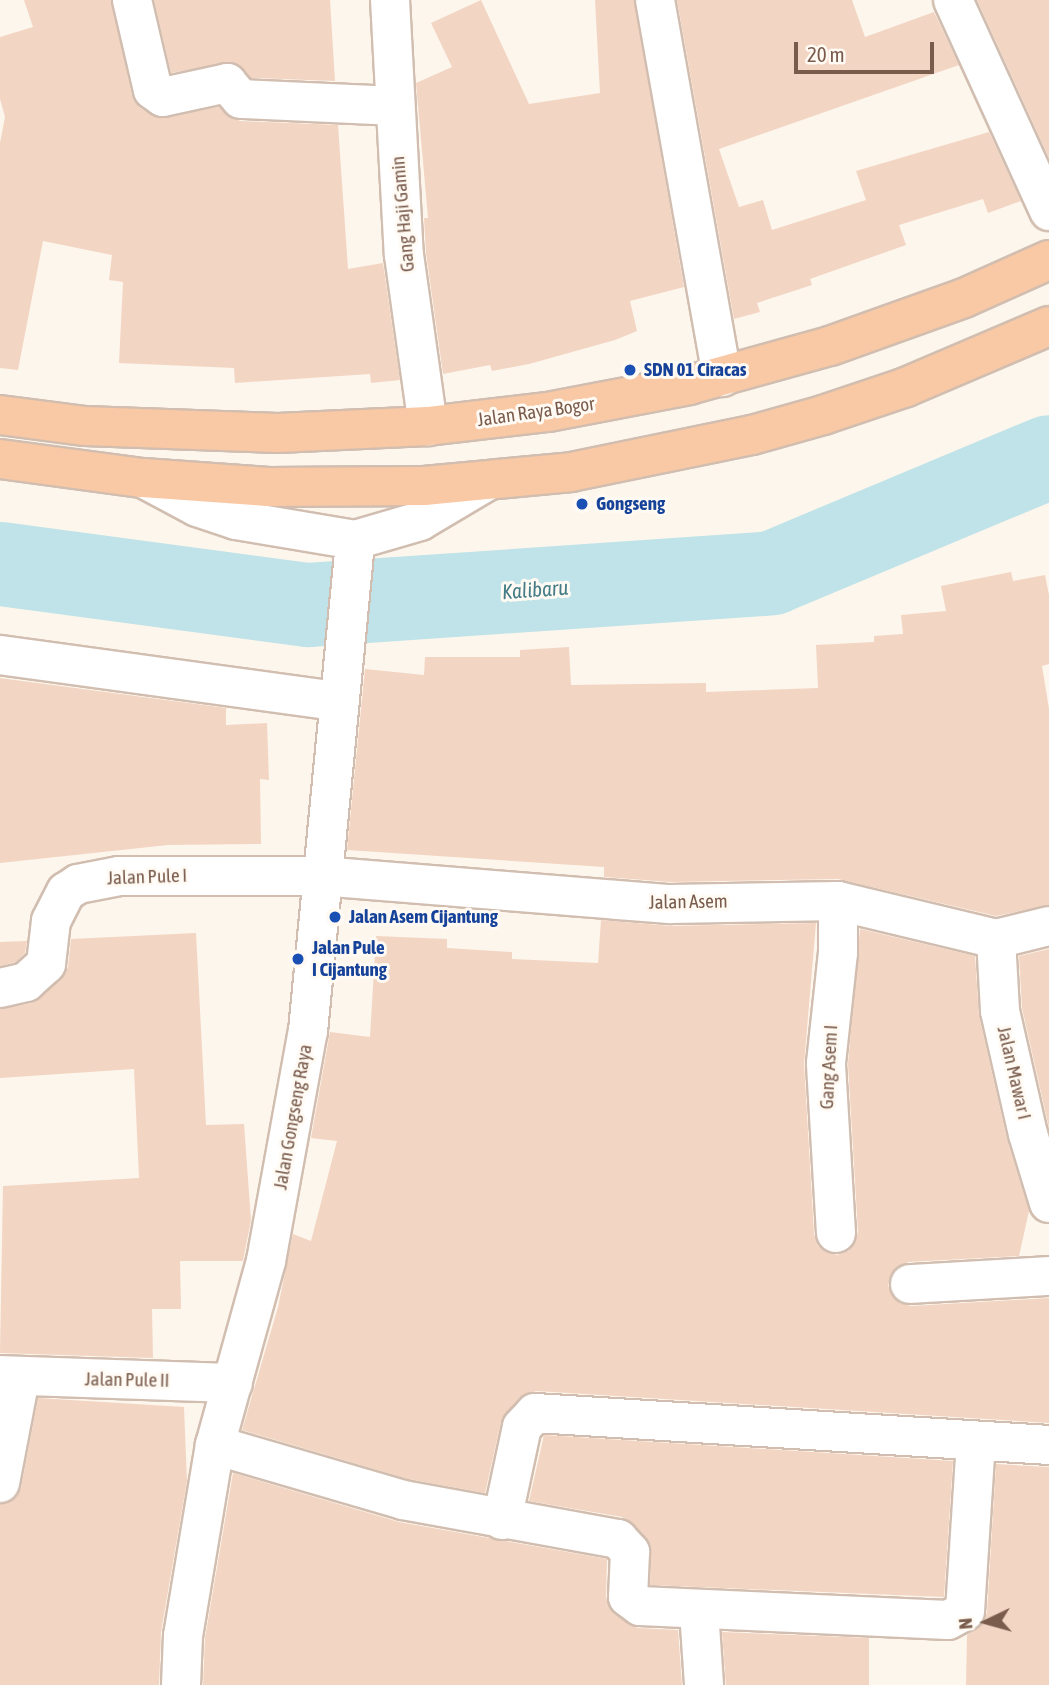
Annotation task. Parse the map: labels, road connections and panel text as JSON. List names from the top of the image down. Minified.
{"streets":{"highway":["Jalan Raya Bogor"],"street":["Gang Haji Gamin","Jalan Pule I","Jalan Asem","Gang Asem I","Jalan Mawar I","Jalan Gongseng Raya","Jalan Pule II"]},"crossings":[["Gang Haji Gamin","Jalan Raya Bogor"],["Jalan Pule I","Jalan Asem"],["Jalan Pule I","Jalan Gongseng Raya"],["Jalan Asem","Gang Asem I"],["Jalan Asem","Jalan Mawar I"],["Jalan Asem","Jalan Gongseng Raya"],["Jalan Gongseng Raya","Jalan Pule II"]],"water":["Kalibaru"],"places":["SDN 01 Ciracas","Gongseng","Jalan Asem Cijantung","Jalan Pule I Cijantung"],"scale_bar":"20 m","north":"left"}
